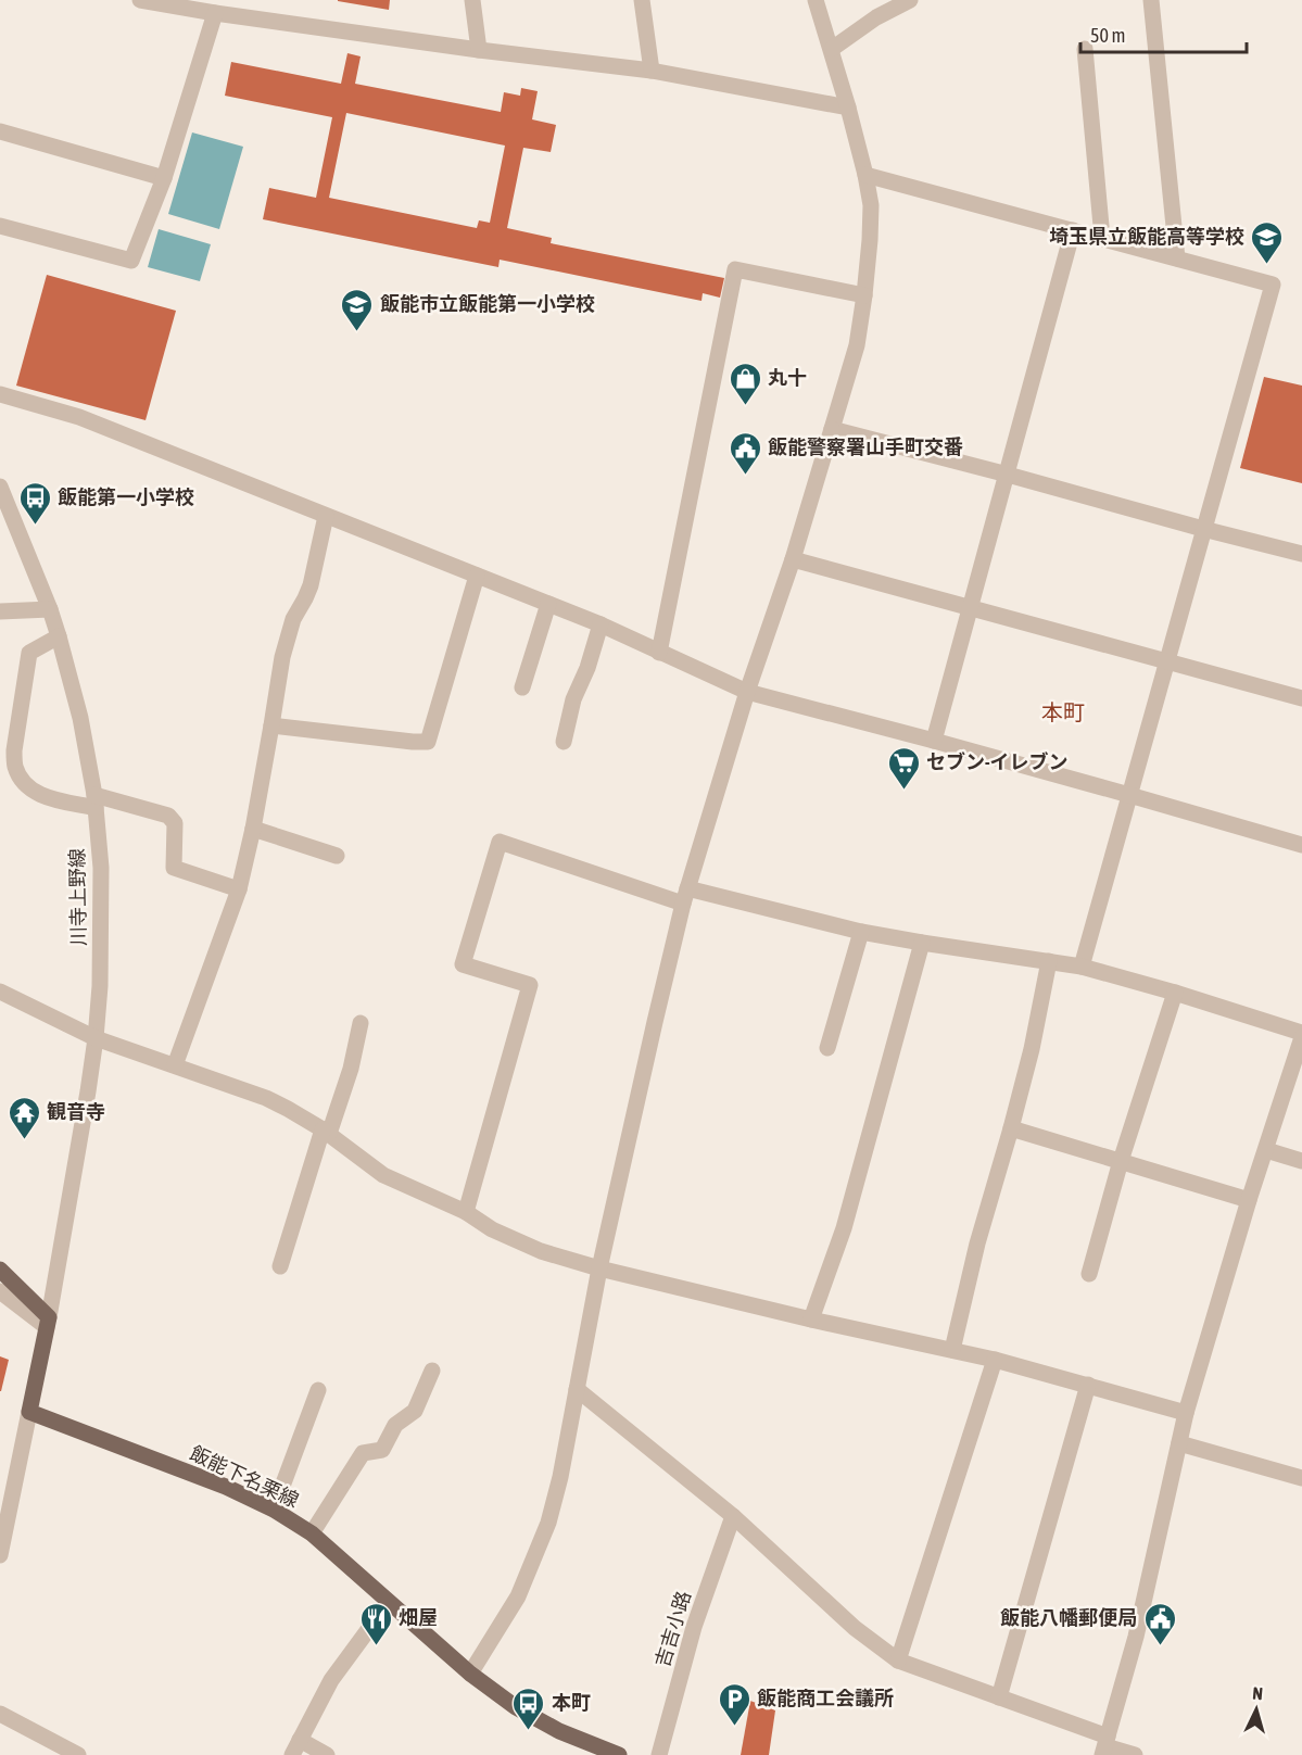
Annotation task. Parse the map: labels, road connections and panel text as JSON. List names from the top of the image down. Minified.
{"streets":{"main road":["飯能下名栗線"],"street":["川寺上野線","吉吉小路"]},"districts":["本町"],"places":{"school or university":["埼玉県立飯能高等学校","飯能市立飯能第一小学校"],"shop":["丸十"],"public building":["飯能警察署山手町交番","飯能八幡郵便局"],"bus stop":["飯能第一小学校","本町"],"supermarket":["セブン-イレブン"],"temple":["観音寺"],"restaurant":["畑屋"],"parking":["飯能商工会議所"]},"scale_bar":"50 m","north":"top"}
